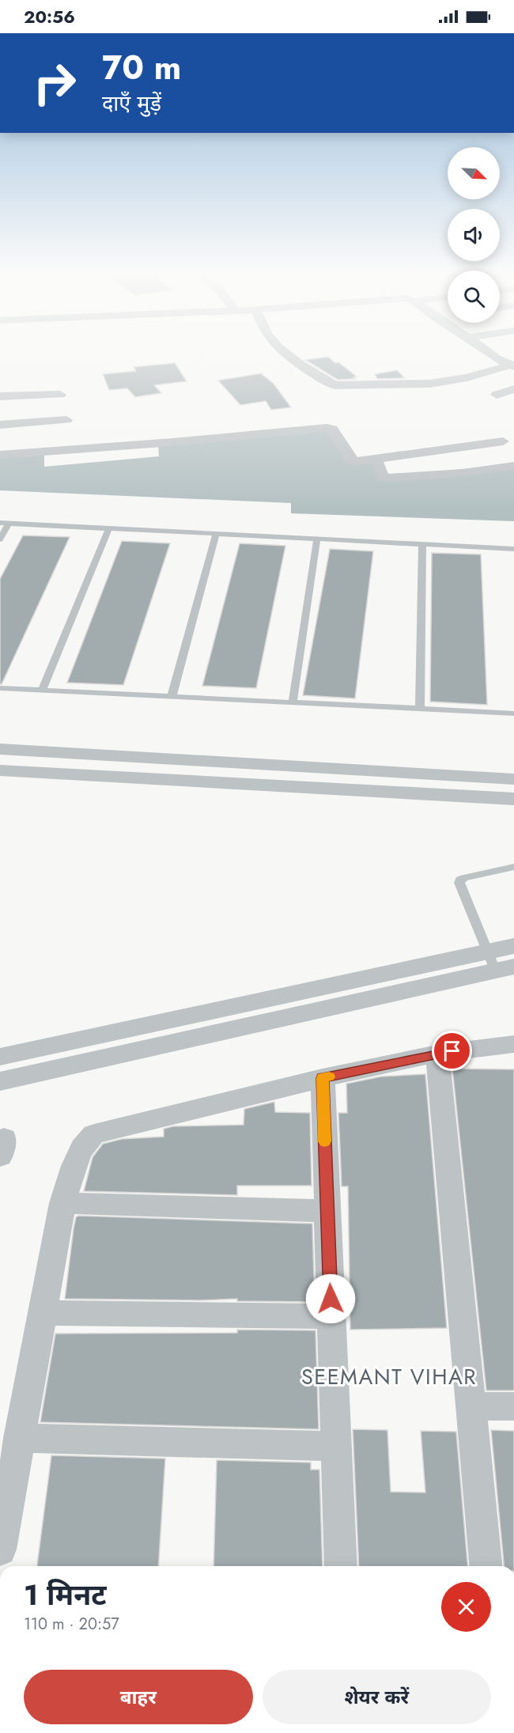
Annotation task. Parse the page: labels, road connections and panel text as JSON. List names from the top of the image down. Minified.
{"districts":["SEEMANT VIHAR"],"north":"bottom right","page":{"status":"20:56","turn":["70 m","दाएँ मुड़ें"],"heading":["1 मिनट","110 m · 20:57"],"buttons":["बाहर","शेयर करें"]}}
